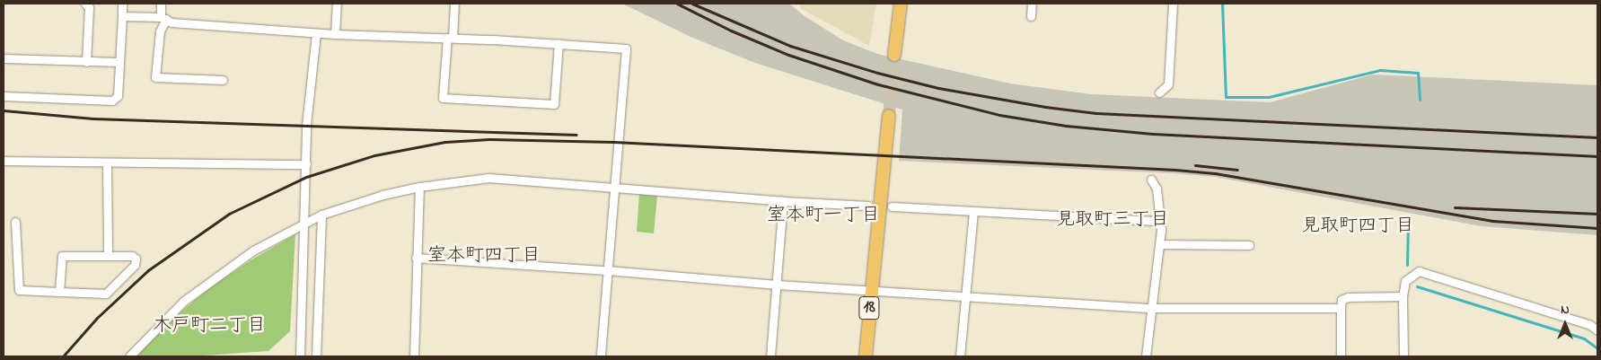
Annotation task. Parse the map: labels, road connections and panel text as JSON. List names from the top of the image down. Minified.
{"streets":{"main road":["18"]},"districts":["室本町一丁目","見取町三丁目","見取町四丁目","室本町四丁目","木戸町二丁目"],"north":"top"}
